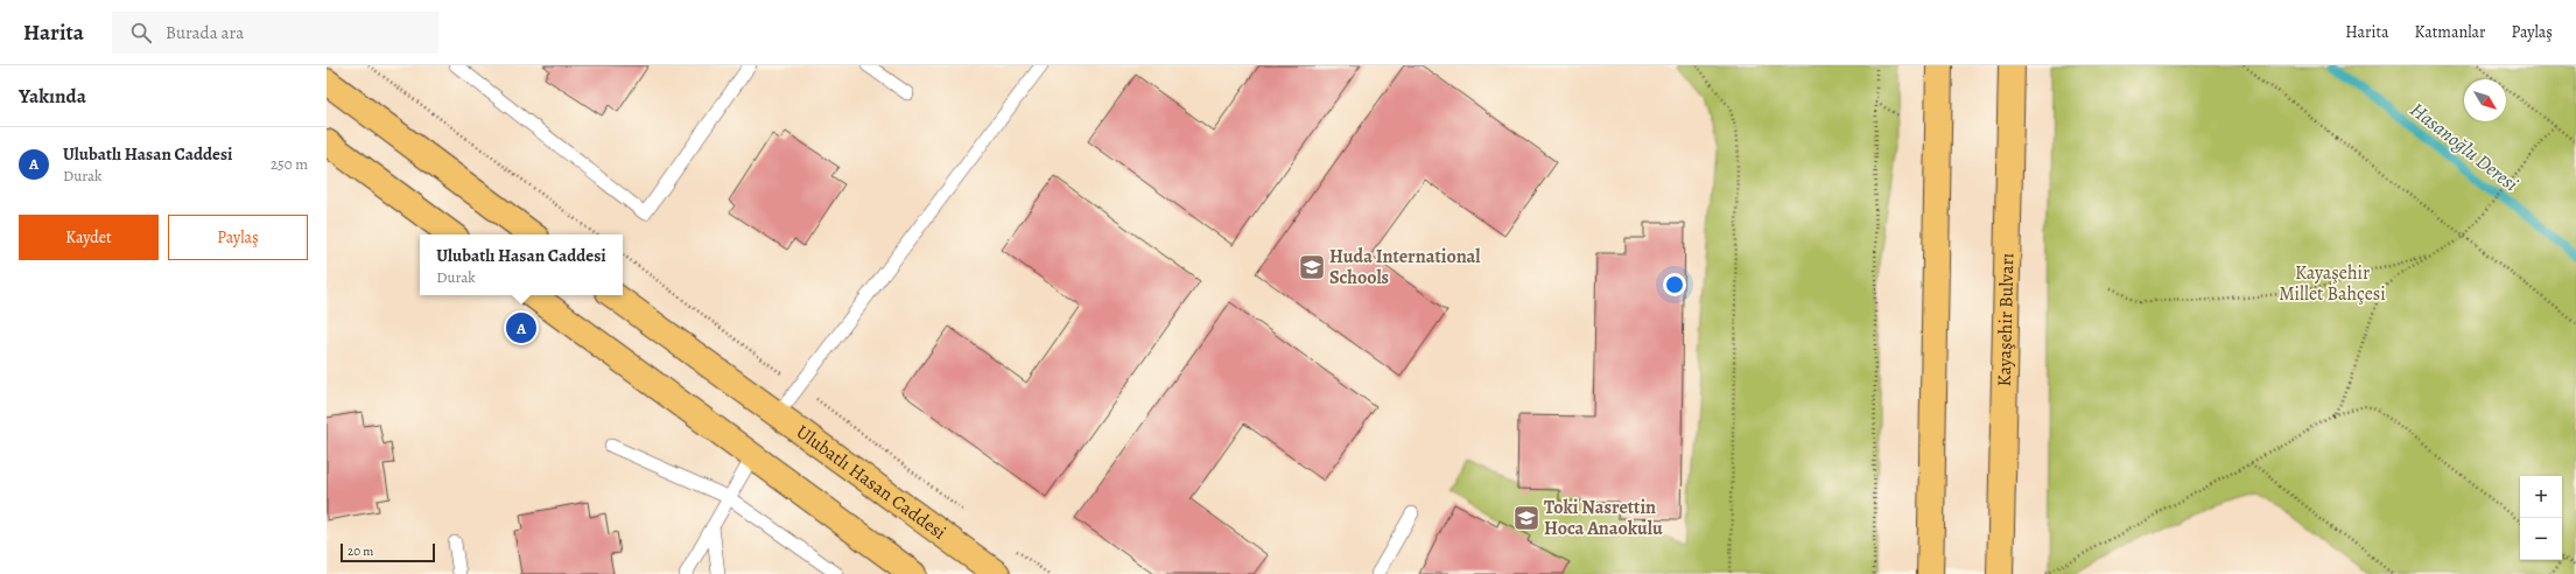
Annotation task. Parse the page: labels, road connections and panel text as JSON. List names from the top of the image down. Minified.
{"streets":{"main road":["Kayaşehir Bulvarı","Ulubatlı Hasan Caddesi"]},"water":["Hasanoğlu Deresi"],"parks":["Kayaşehir Millet Bahçesi"],"places":{"school or university":["Huda International Schools","Toki Nasrettin Hoca Anaokulu"]},"scale_bar":"20 m","north":"bottom right","page":{"header":"Harita","search":"Burada ara","nav":["Harita","Katmanlar","Paylaş"],"heading":"Yakında","list":[{"mark":"A","name":"Ulubatlı Hasan Caddesi","note":"Durak","value":"250 m"}],"buttons":["Kaydet","Paylaş"],"popup":["Ulubatlı Hasan Caddesi","Durak"],"pins":"A","map_buttons":["+","−"],"scale":"20 m"}}
